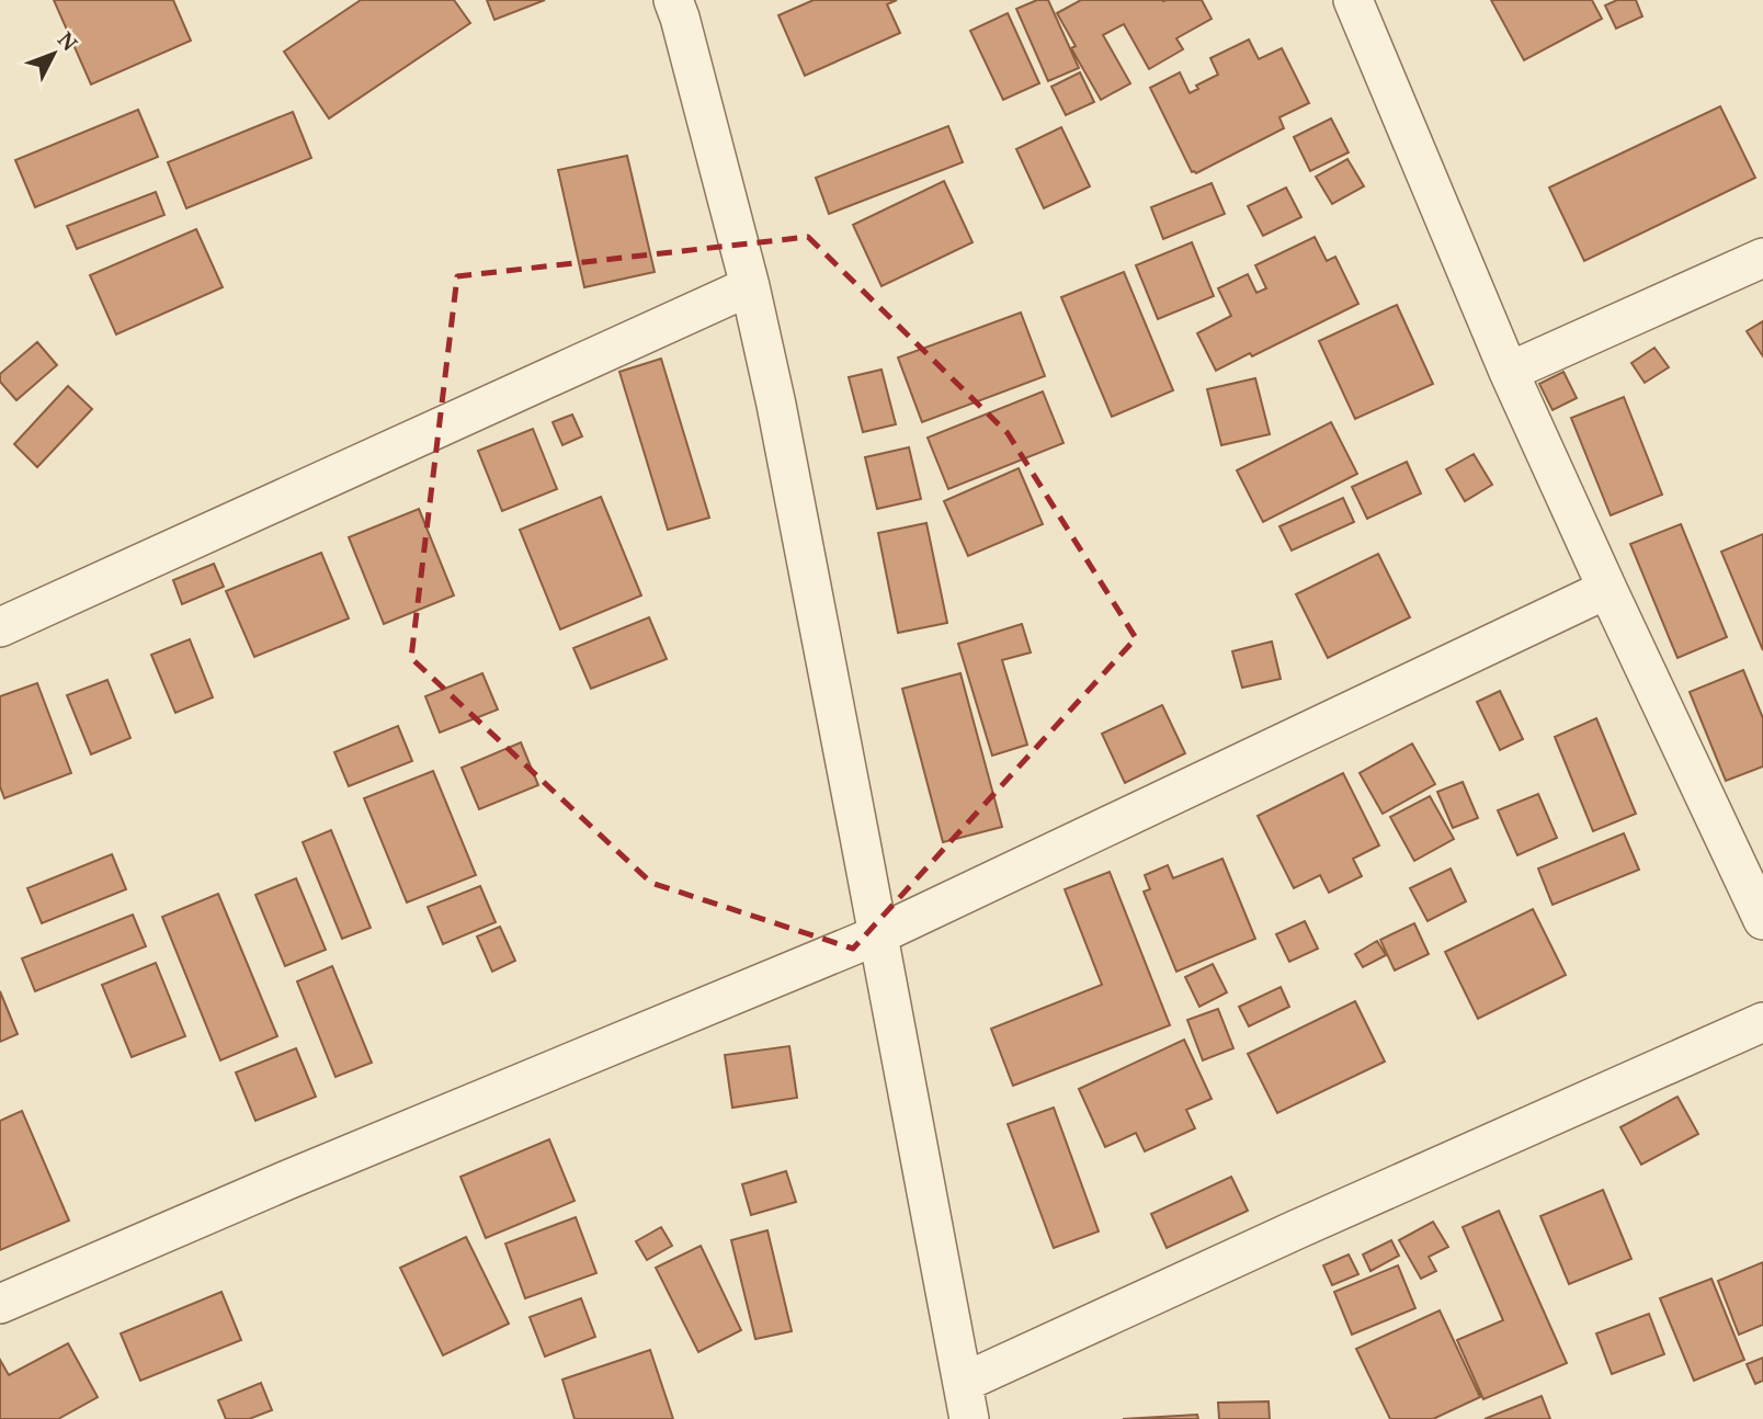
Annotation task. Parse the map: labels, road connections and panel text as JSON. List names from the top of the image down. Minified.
{"north":"top right"}
